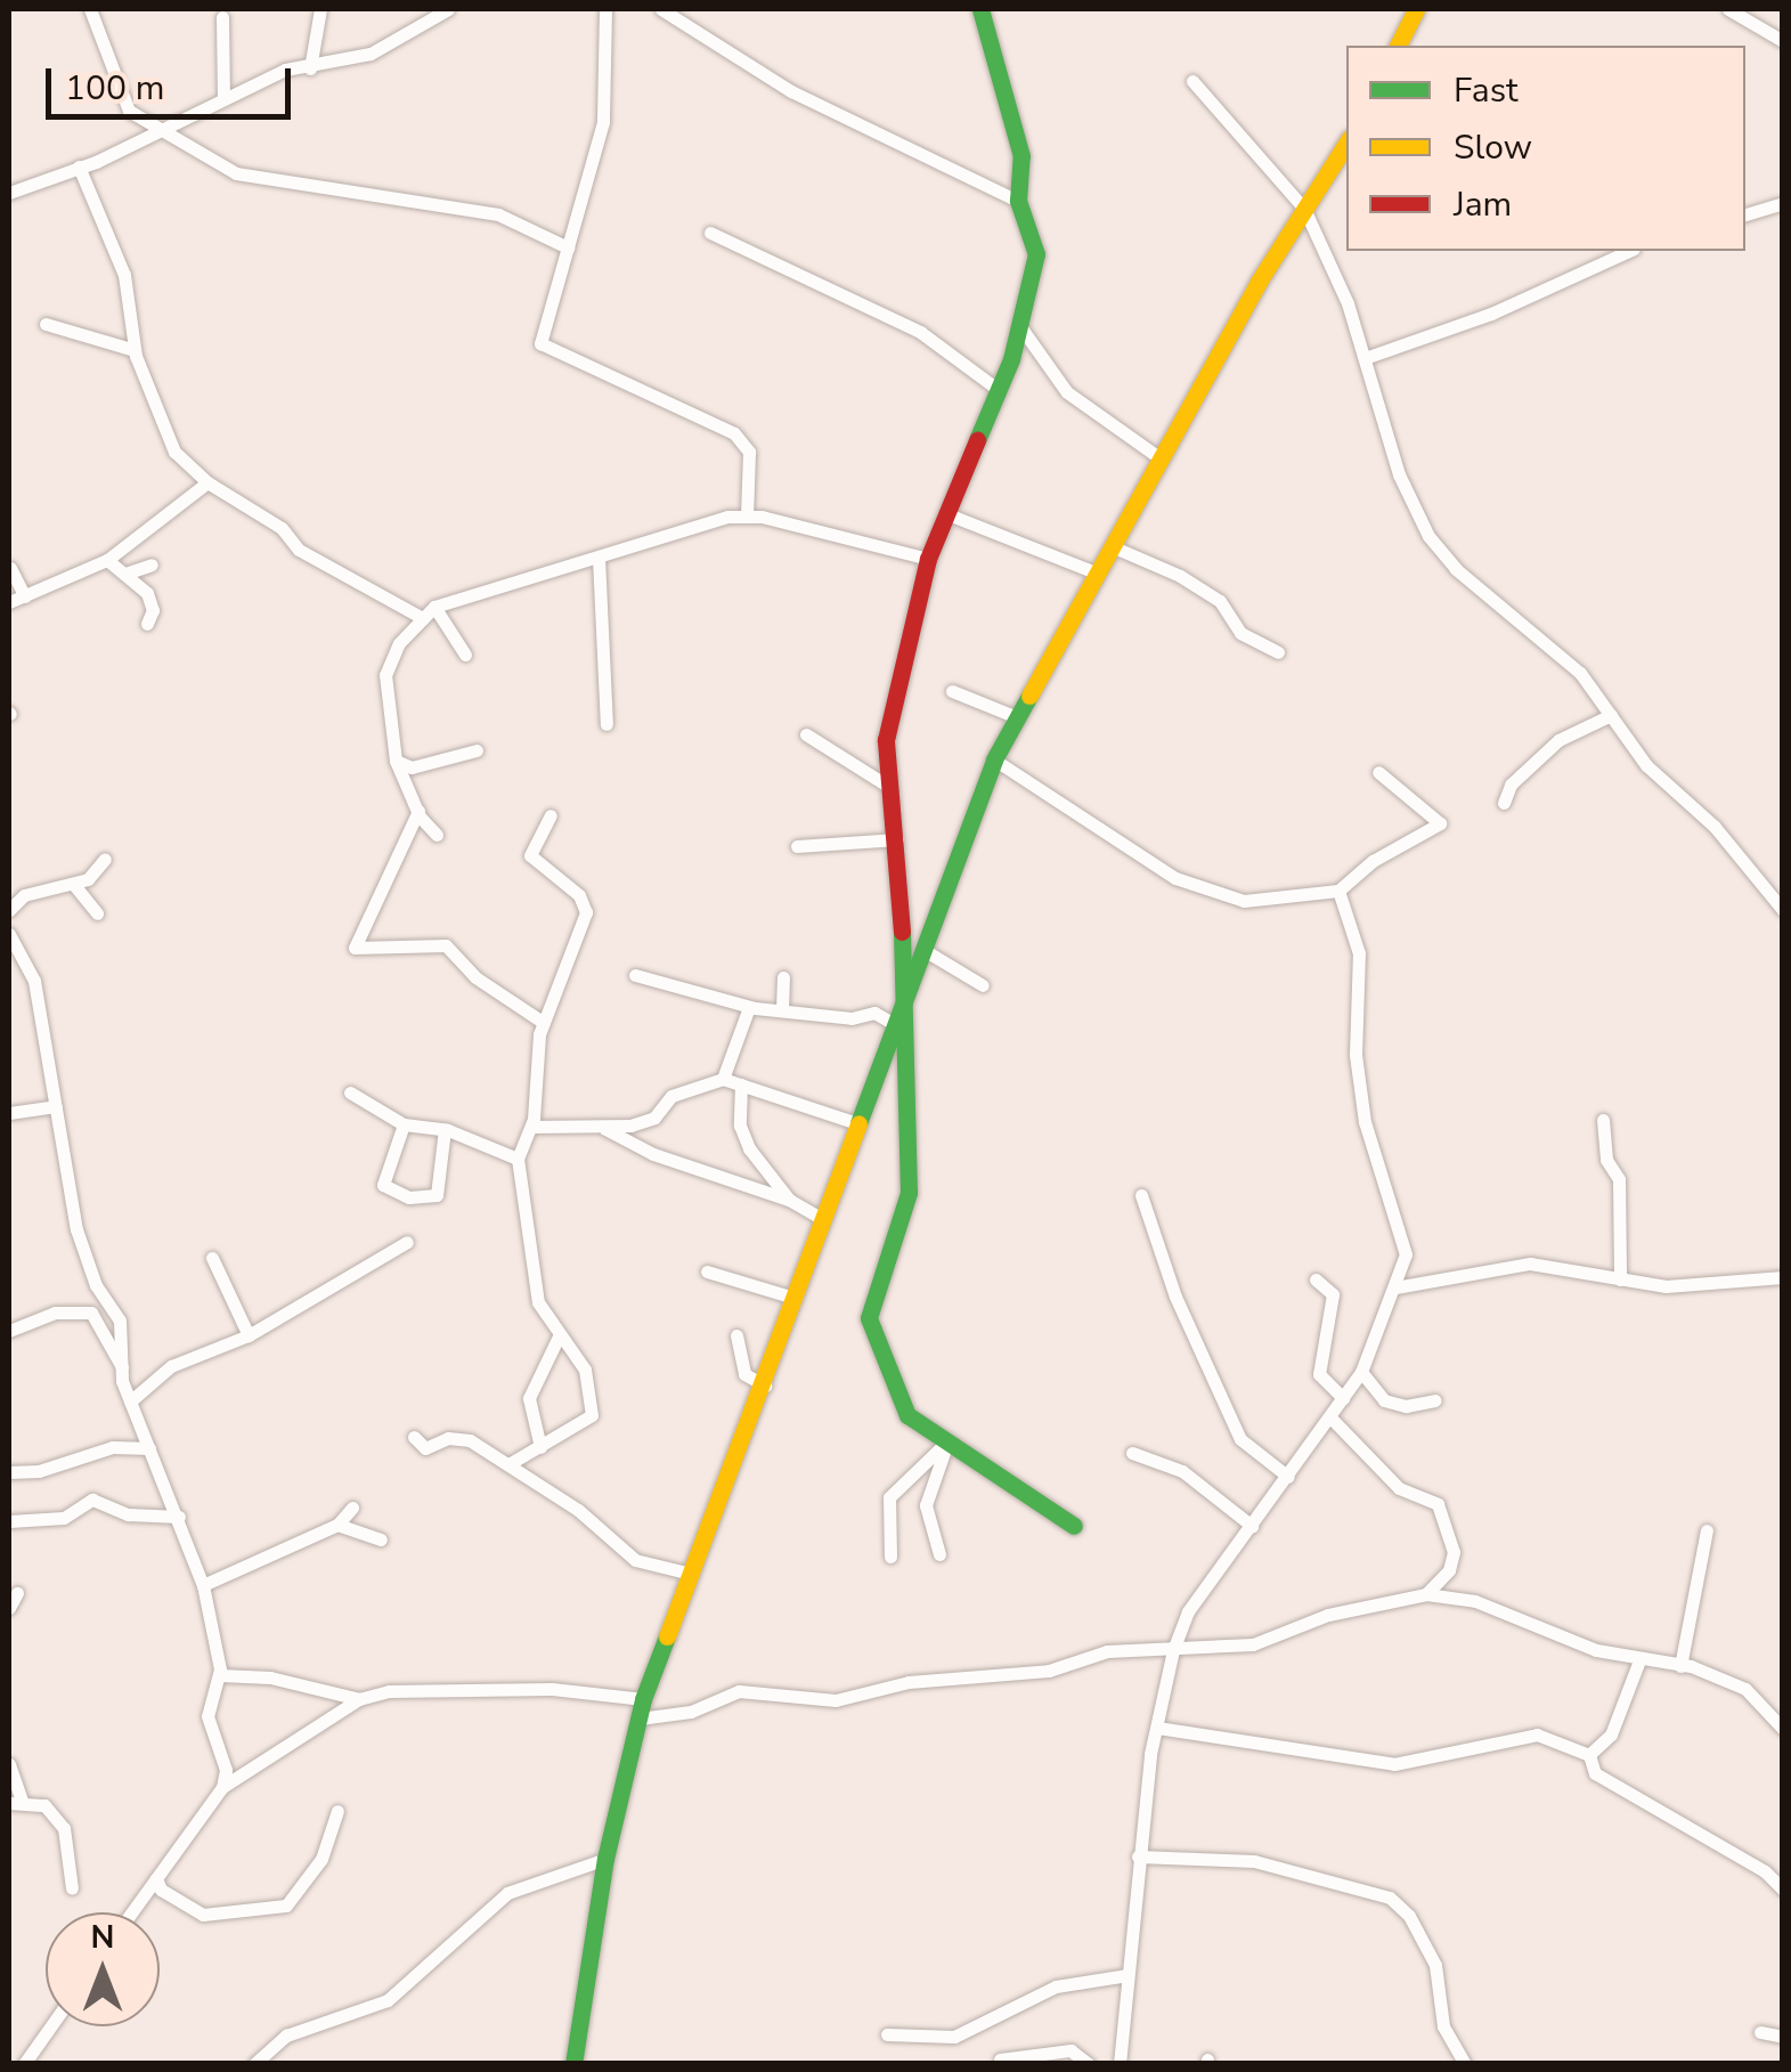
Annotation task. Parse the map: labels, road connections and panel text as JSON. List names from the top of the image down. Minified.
{"legend":["Fast","Slow","Jam"],"scale_bar":"100 m","north":"top"}
